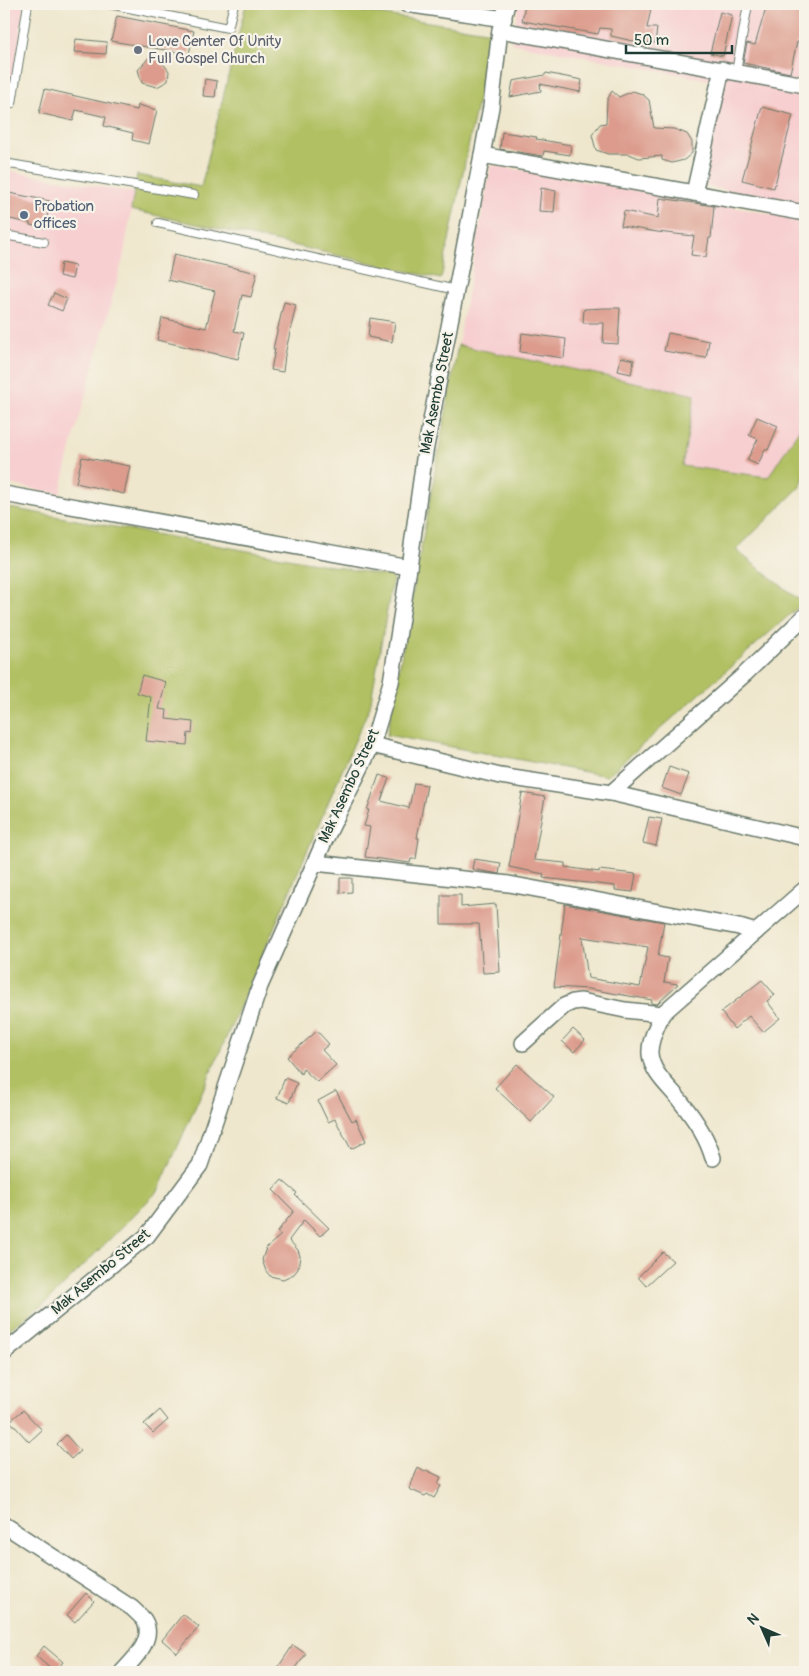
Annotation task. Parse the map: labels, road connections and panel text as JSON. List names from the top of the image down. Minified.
{"streets":{"street":["Mak Asembo Street"]},"places":["Love Center Of Unity Full Gospel Church","Probation offices"],"scale_bar":"50 m","north":"top left"}
